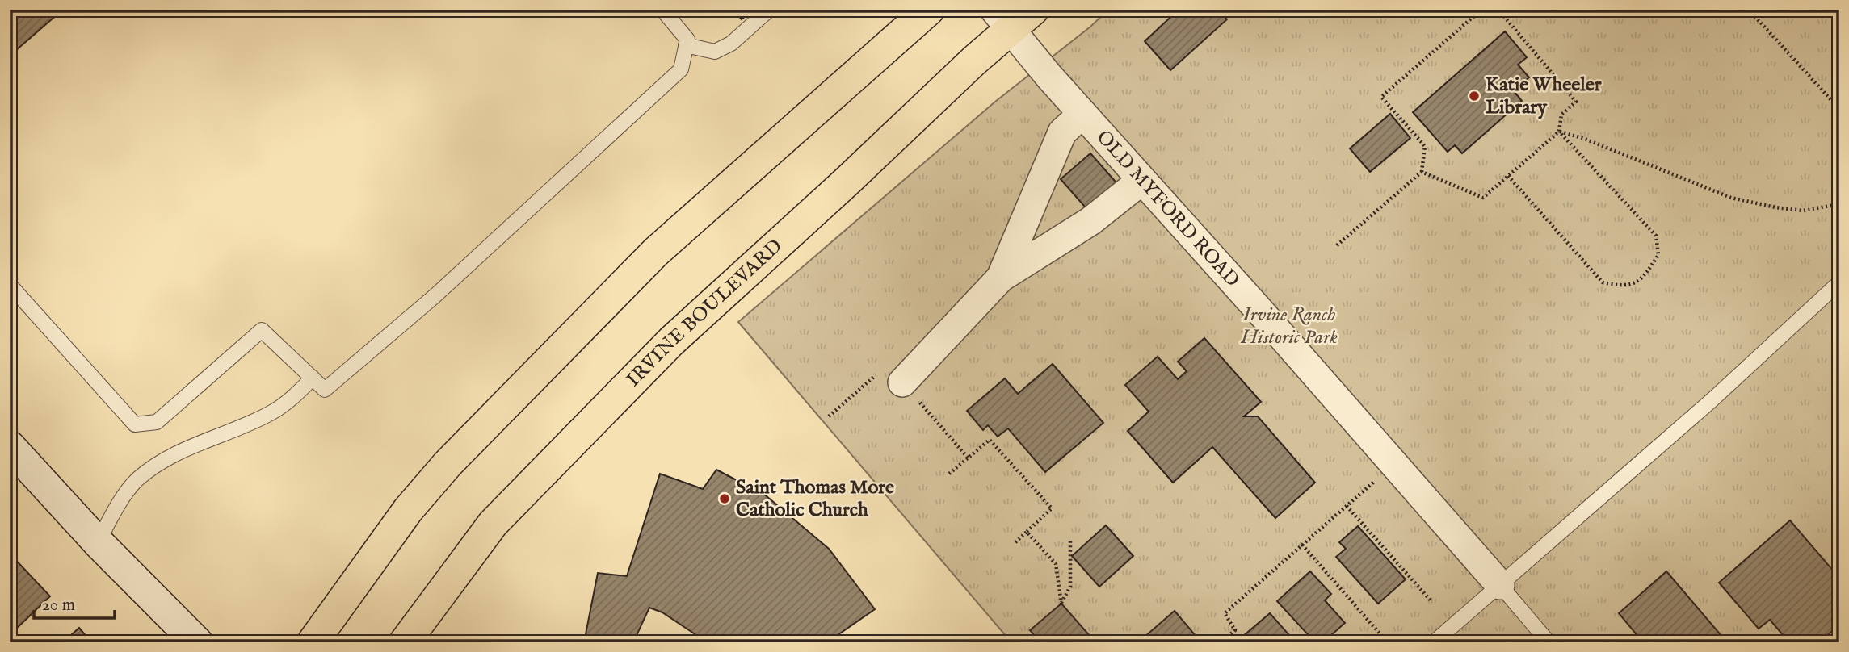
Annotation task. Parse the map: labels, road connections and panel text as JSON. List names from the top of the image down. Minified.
{"streets":{"main road":["IRVINE BOULEVARD"],"street":["OLD MYFORD ROAD"]},"crossings":[["OLD MYFORD ROAD","IRVINE BOULEVARD"]],"parks":["Irvine Ranch Historic Park"],"places":["Katie Wheeler Library","Saint Thomas More Catholic Church"],"scale_bar":"20 m"}
